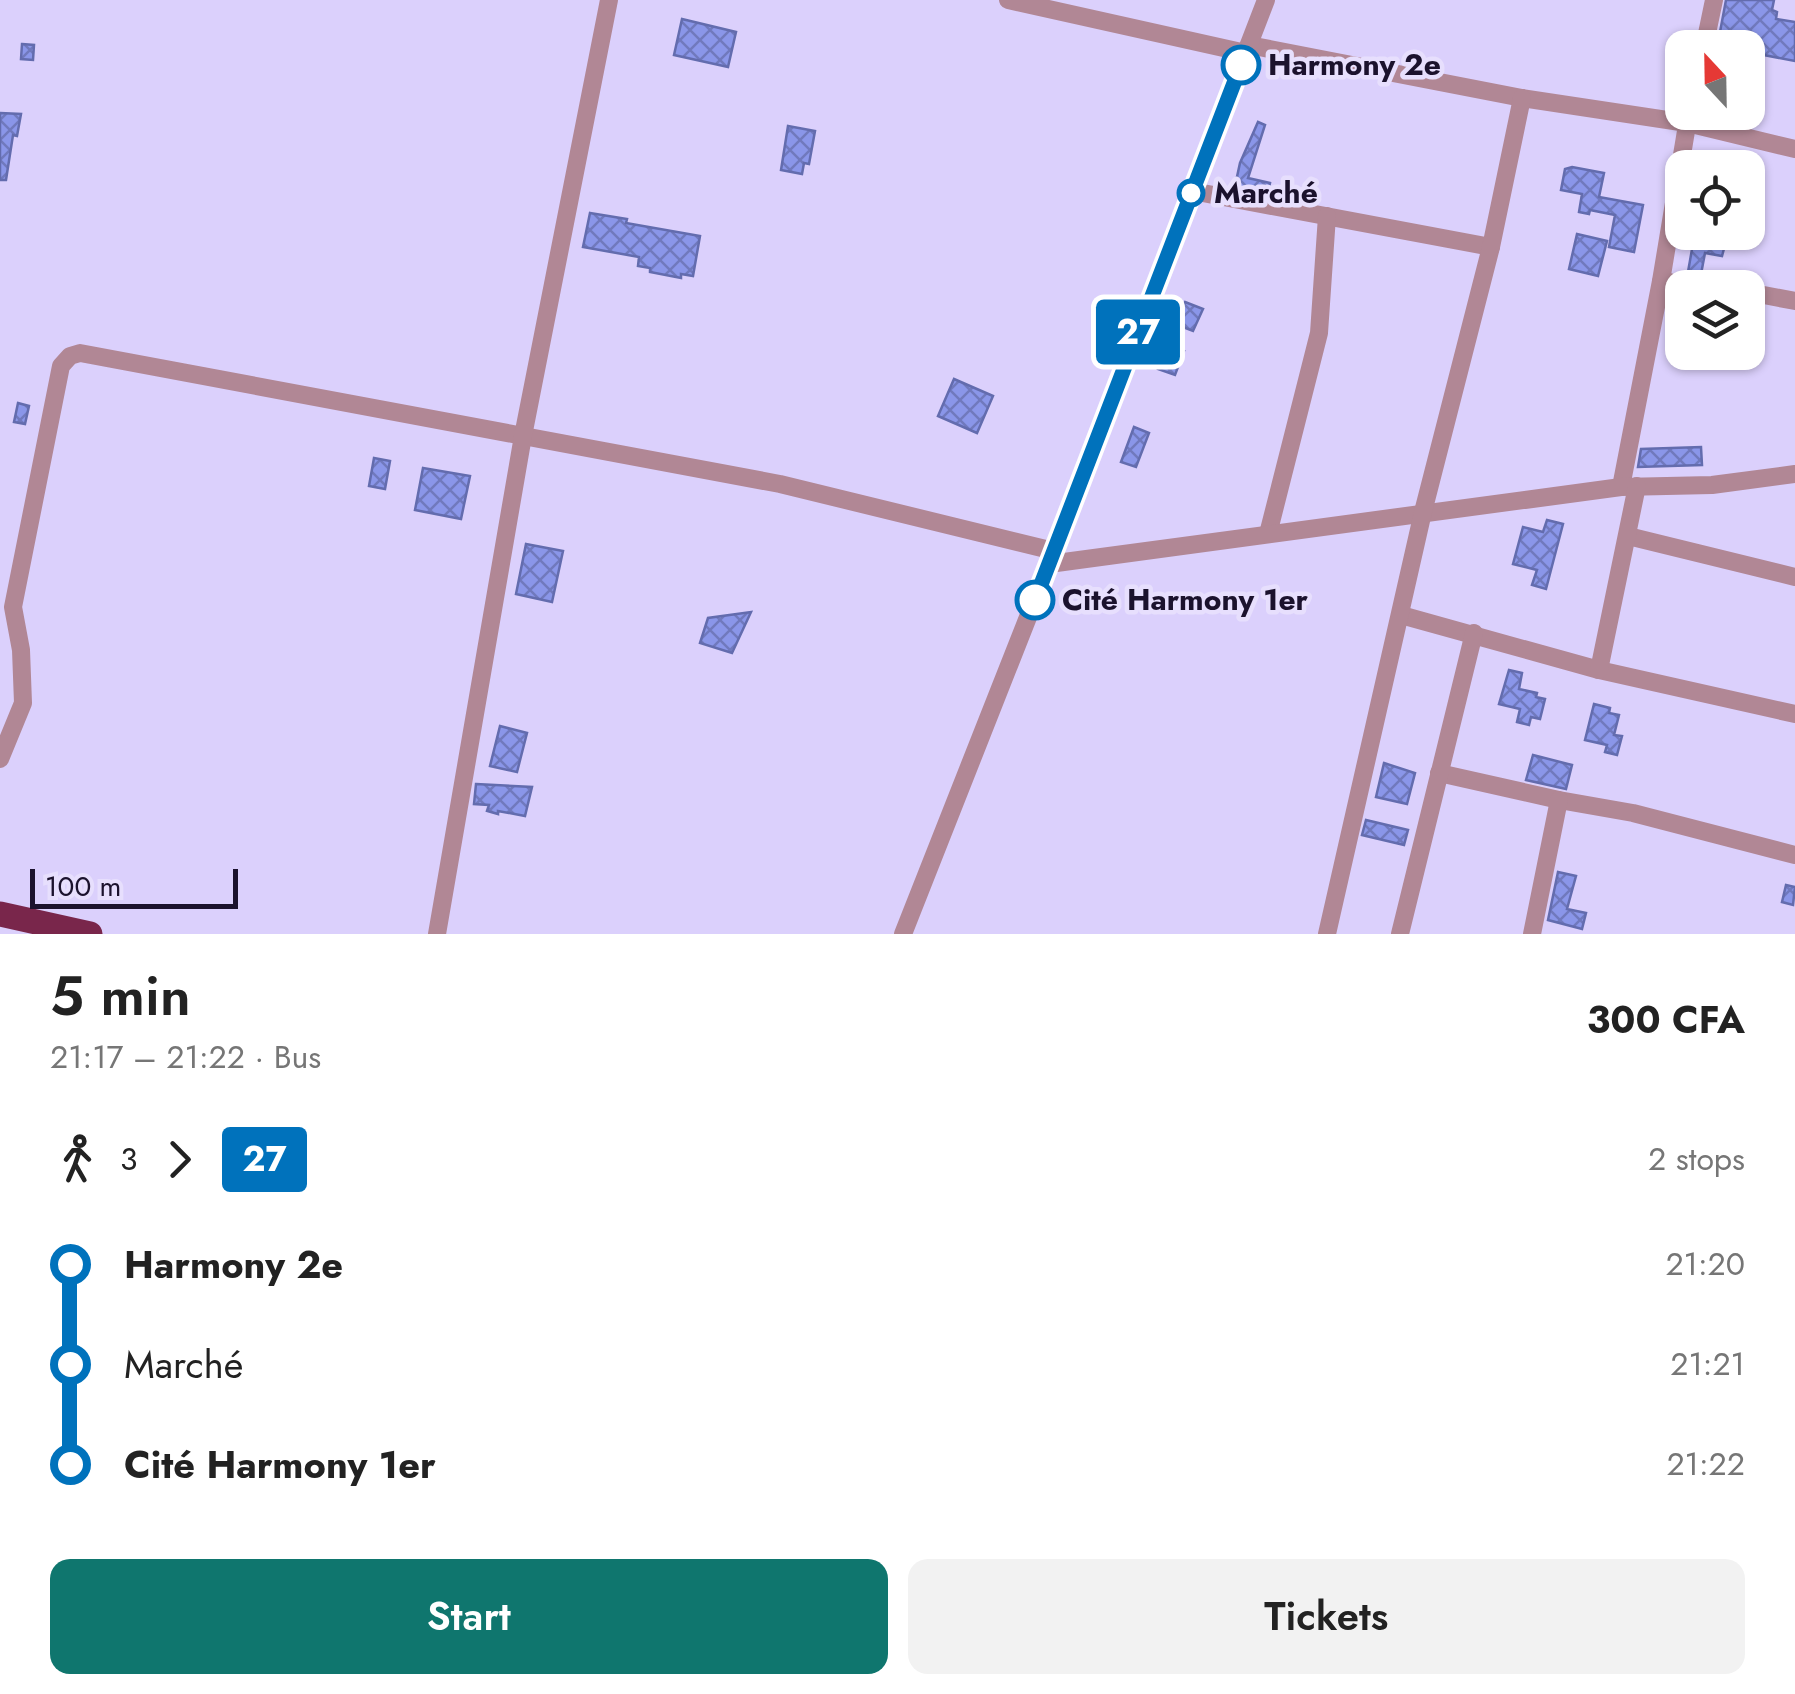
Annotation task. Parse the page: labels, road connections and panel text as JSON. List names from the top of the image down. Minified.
{"places":["Harmony 2e","Marché","Cité Harmony 1er"],"lines":["bus line 27"],"scale_bar":"100 m","north":"top","page":{"on_map":"27","scale":"100 m","heading":["5 min","21:17 – 21:22 · Bus","300 CFA"],"legs":["3","27","2 stops"],"list":[{"name":"Harmony 2e","value":"21:20"},{"name":"Marché","value":"21:21"},{"name":"Cité Harmony 1er","value":"21:22"}],"buttons":["Start","Tickets"]}}
